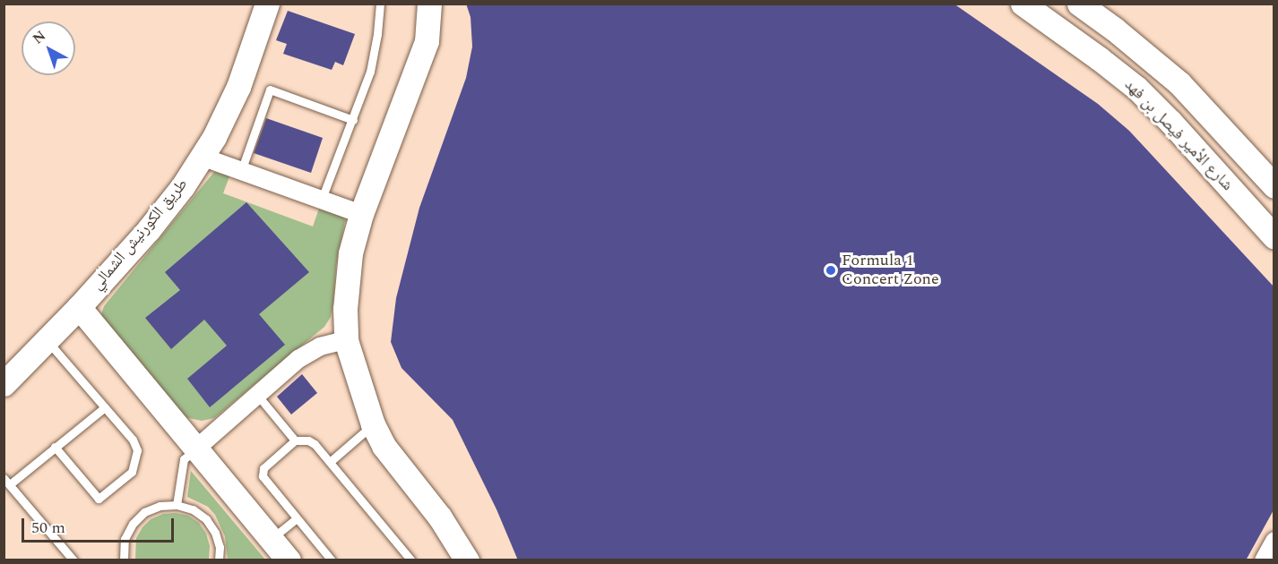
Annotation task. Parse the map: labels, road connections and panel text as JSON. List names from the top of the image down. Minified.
{"streets":{"main road":["شارع الأمير فيصل بن فهد","طريق الكورنيش الشمالي"]},"places":["Formula 1 Concert Zone"],"scale_bar":"50 m","north":"top left"}
